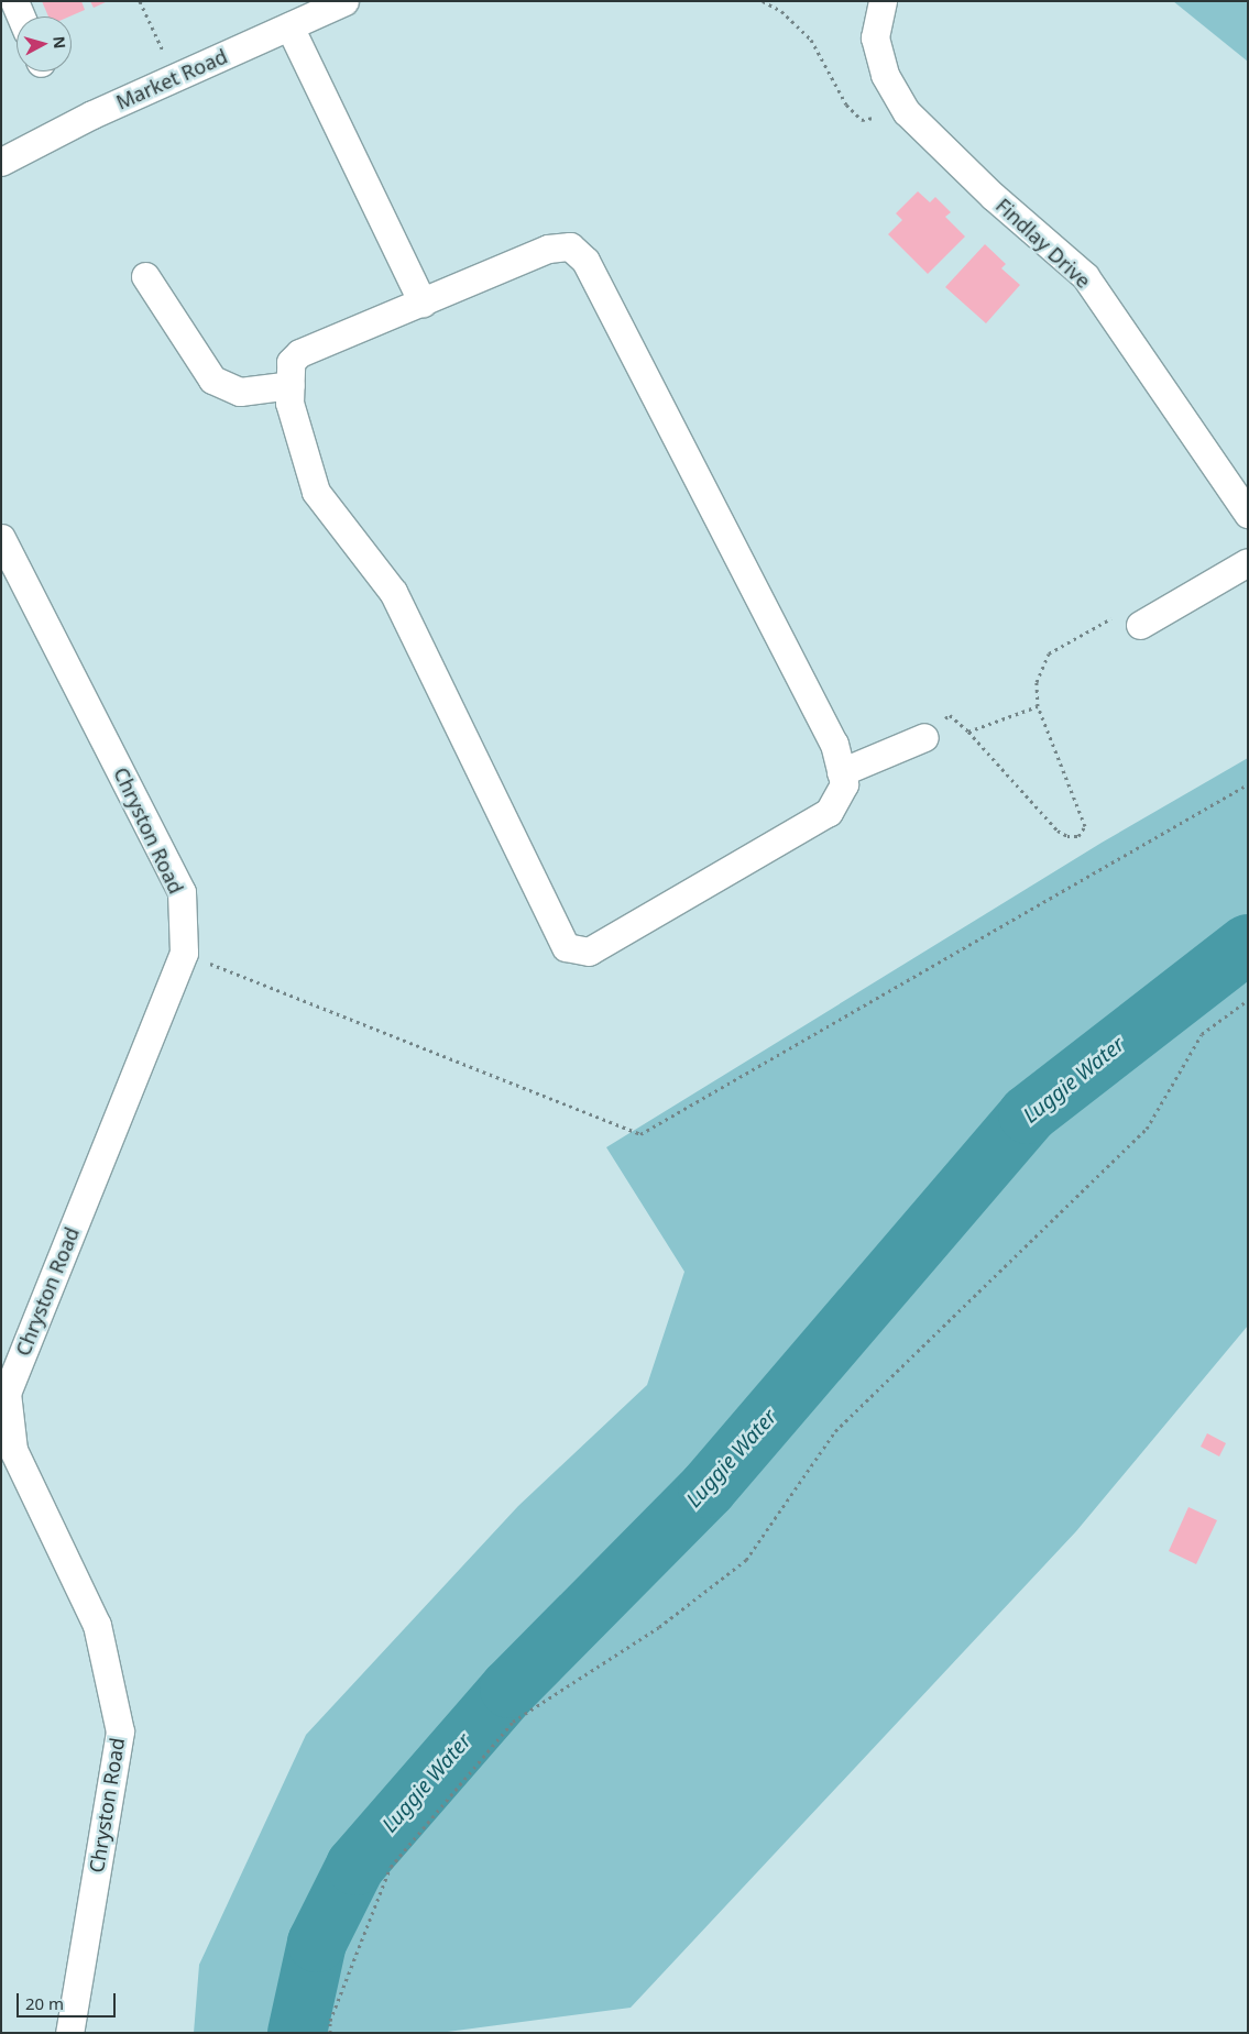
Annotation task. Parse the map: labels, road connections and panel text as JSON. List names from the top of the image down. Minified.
{"streets":{"street":["Market Road","Findlay Drive","Chryston Road"]},"water":["Luggie Water"],"scale_bar":"20 m","north":"right"}
